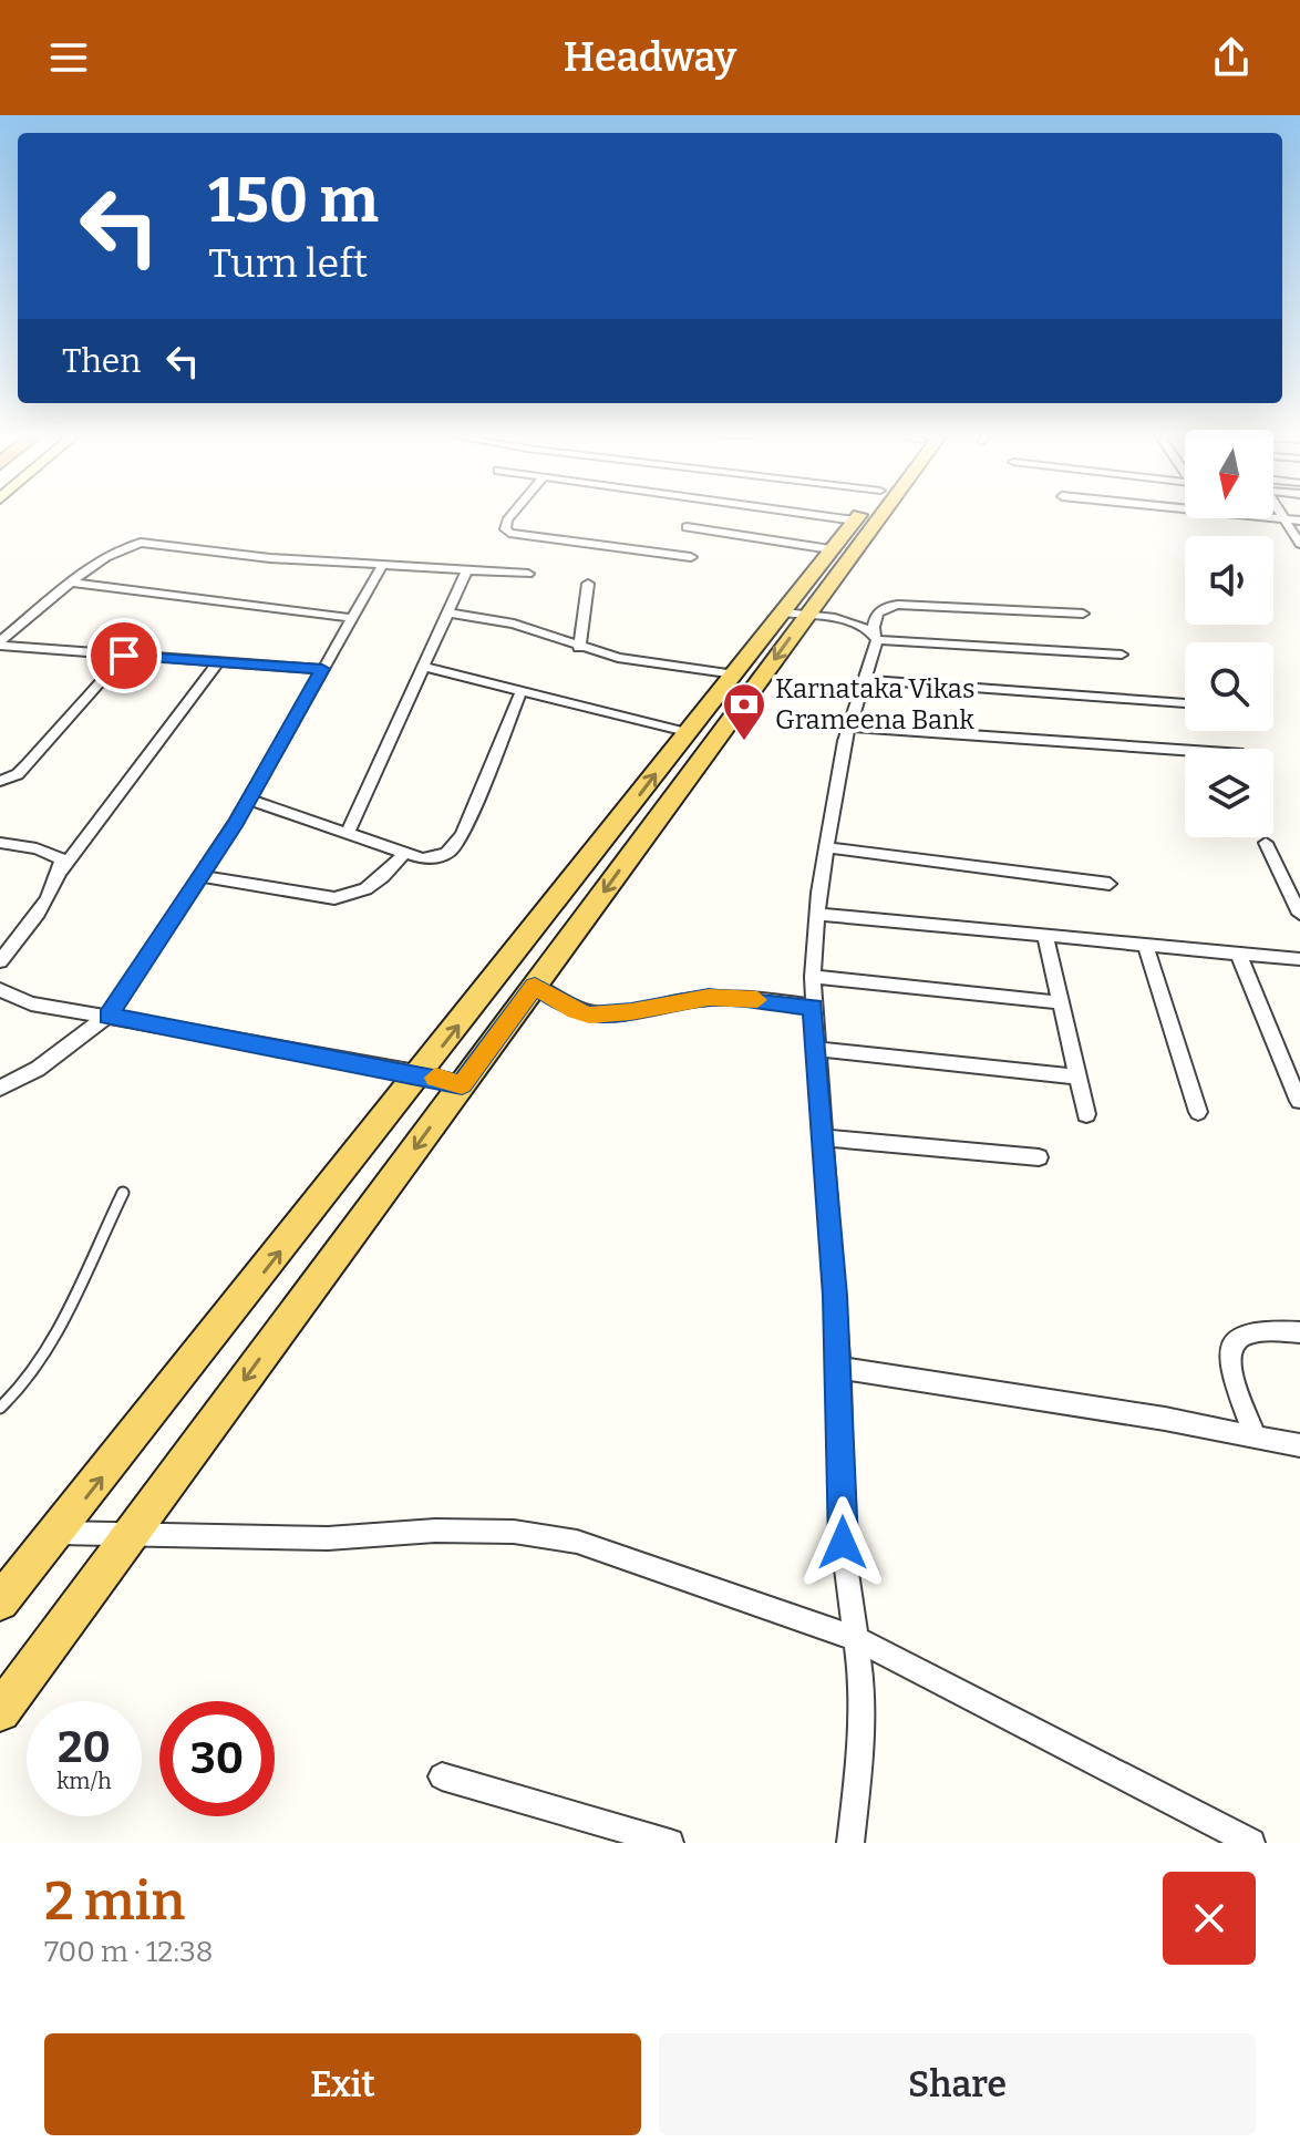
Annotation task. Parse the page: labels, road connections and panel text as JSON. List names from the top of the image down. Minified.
{"places":{"bank":["Karnataka Vikas Grameena Bank"]},"north":"bottom","page":{"header":"Headway","turn":["150 m","Turn left"],"then":"Then","speed":"20 km/h","limit":"30","heading":["2 min","700 m · 12:38"],"buttons":["Exit","Share"]}}
